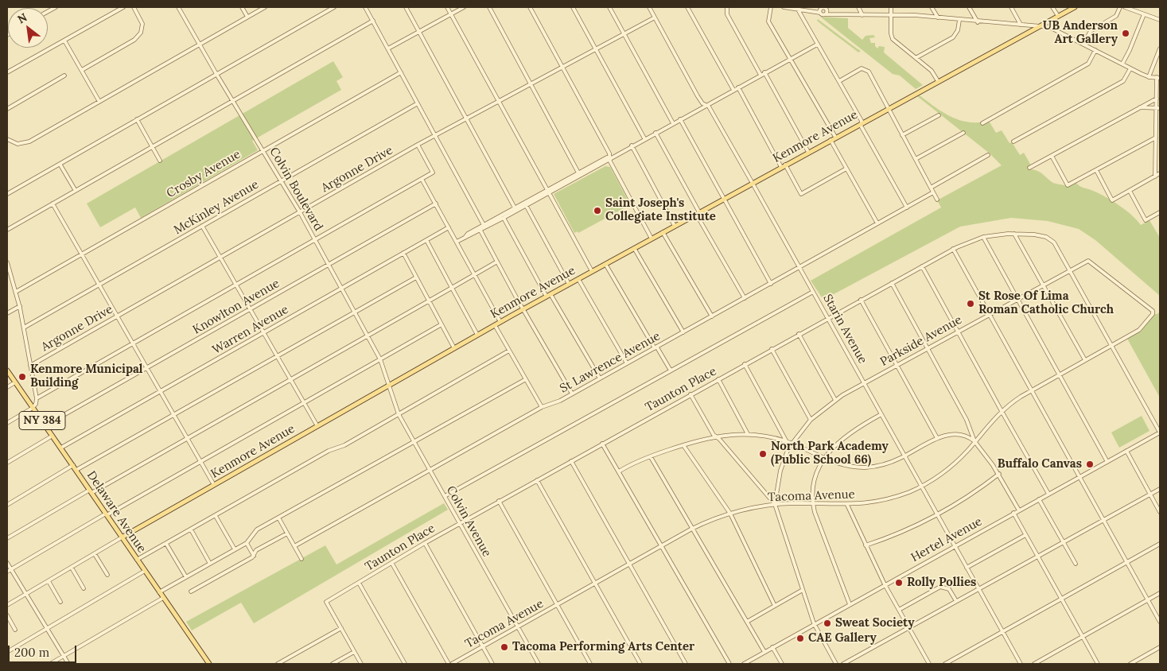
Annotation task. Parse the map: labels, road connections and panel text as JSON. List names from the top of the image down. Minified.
{"streets":{"main road":["Kenmore Avenue","NY 384","Delaware Avenue"],"street":["Argonne Drive","Crosby Avenue","Colvin Boulevard","McKinley Avenue","Knowlton Avenue","Starin Avenue","Warren Avenue","Parkside Avenue","St Lawrence Avenue","Taunton Place","Tacoma Avenue","Colvin Avenue","Hertel Avenue"]},"crossings":[["Kenmore Avenue","Colvin Boulevard"],["Kenmore Avenue","Starin Avenue"],["Kenmore Avenue","Delaware Avenue"],["Kenmore Avenue","Colvin Avenue"],["Argonne Drive","Colvin Boulevard"],["Argonne Drive","Starin Avenue"],["Crosby Avenue","Colvin Boulevard"],["Colvin Boulevard","McKinley Avenue"],["Colvin Boulevard","Knowlton Avenue"],["Colvin Boulevard","Warren Avenue"],["Colvin Boulevard","Colvin Avenue"],["Knowlton Avenue","Delaware Avenue"],["Starin Avenue","Parkside Avenue"],["Starin Avenue","St Lawrence Avenue"],["Starin Avenue","Taunton Place"],["Starin Avenue","Tacoma Avenue"],["Starin Avenue","Hertel Avenue"],["Warren Avenue","Delaware Avenue"],["Parkside Avenue","Taunton Place"],["Parkside Avenue","Tacoma Avenue"],["Parkside Avenue","Hertel Avenue"],["St Lawrence Avenue","Colvin Avenue"],["Taunton Place","Colvin Avenue"],["Tacoma Avenue","Colvin Avenue"]],"places":["UB Anderson Art Gallery","Saint Joseph's Collegiate Institute","St Rose Of Lima Roman Catholic Church","Kenmore Municipal Building","North Park Academy (Public School 66)","Buffalo Canvas","Rolly Pollies","Sweat Society","CAE Gallery","Tacoma Performing Arts Center"],"scale_bar":"200 m","north":"top left"}
